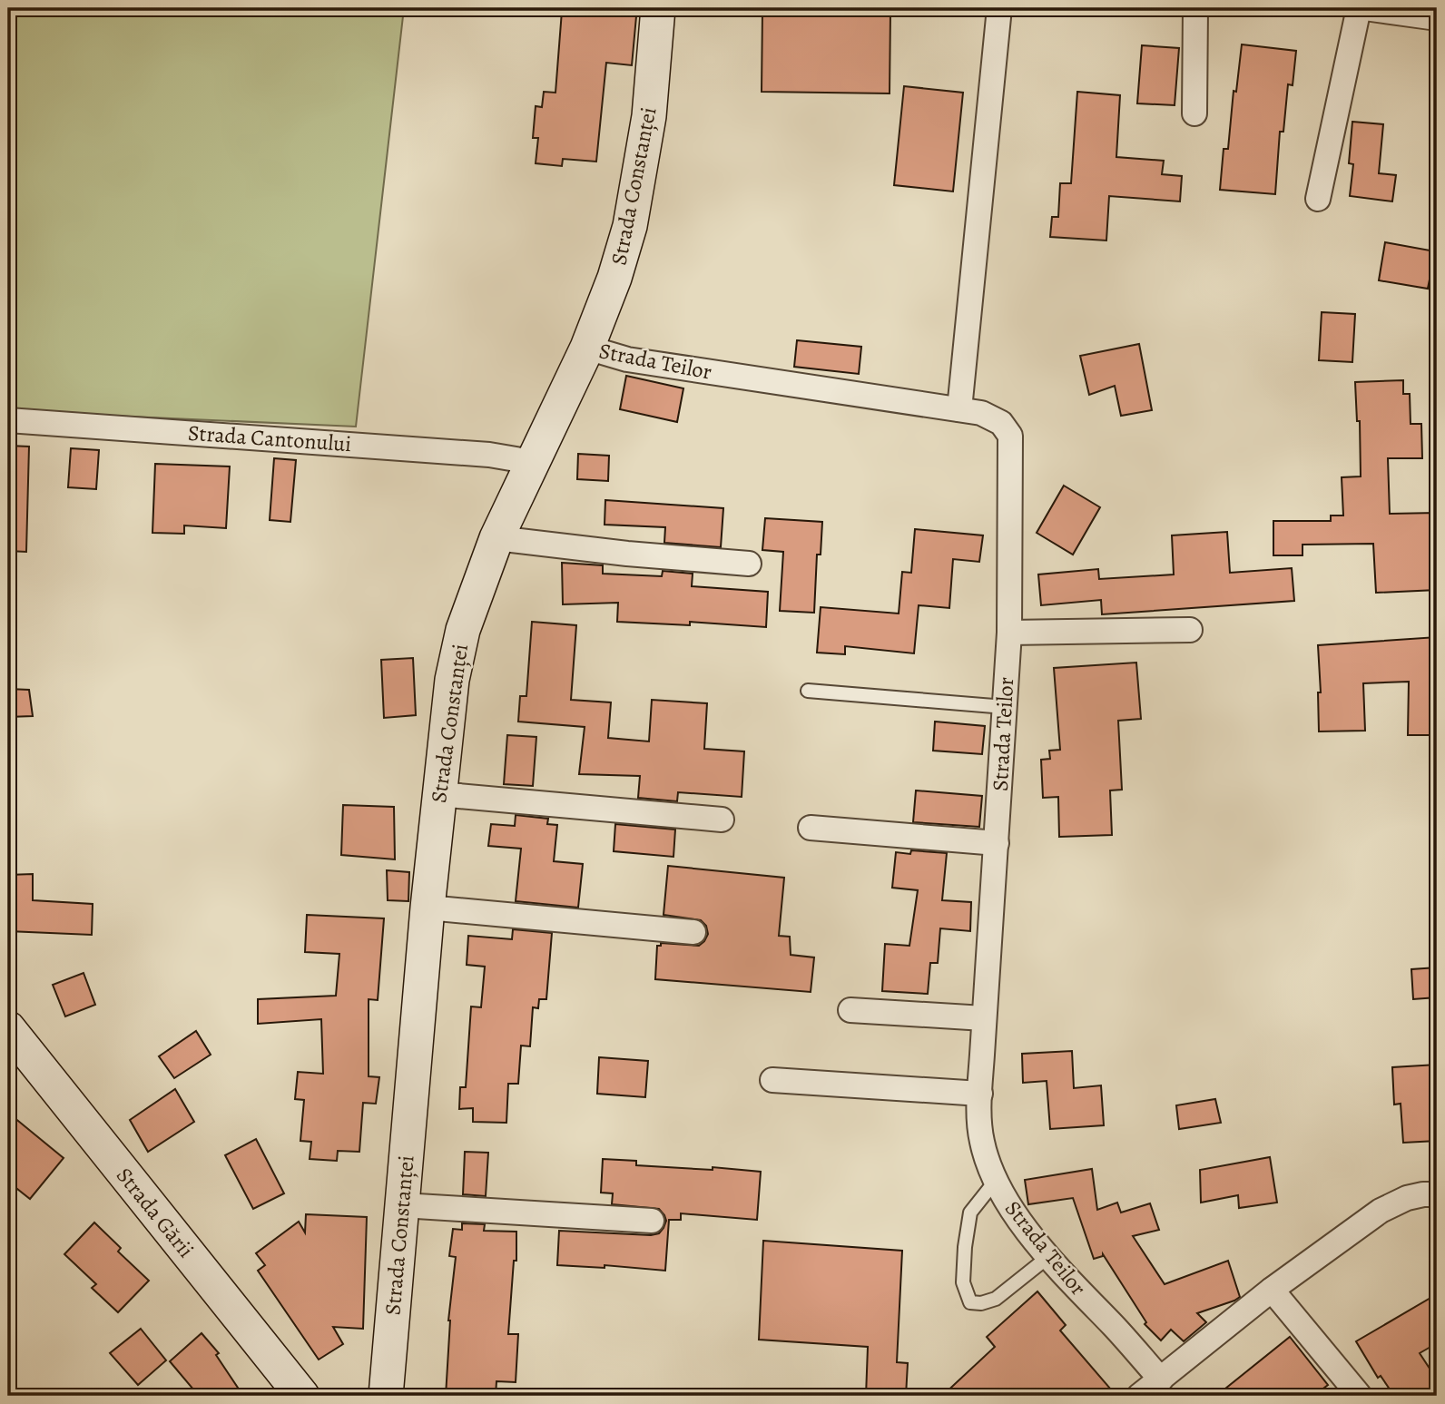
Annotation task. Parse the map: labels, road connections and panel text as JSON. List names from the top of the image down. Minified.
{"streets":{"street":["Strada Constanței","Strada Teilor","Strada Cantonului","Strada Gării"]},"crossings":[["Strada Constanței","Strada Teilor"],["Strada Constanței","Strada Cantonului"]]}
